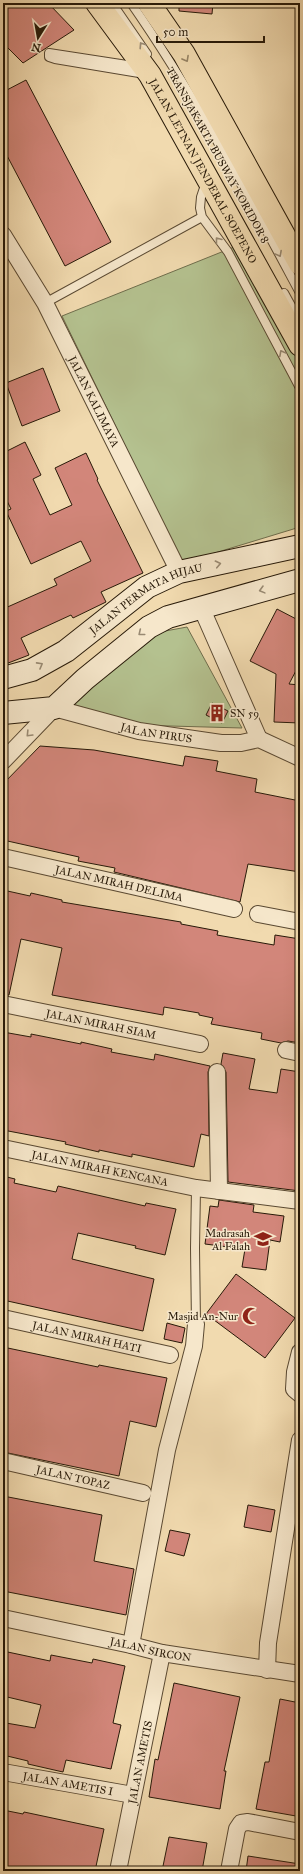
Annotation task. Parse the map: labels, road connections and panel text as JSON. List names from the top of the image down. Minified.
{"streets":{"main road":["JALAN LETNAN JENDERAL SOEPENO","JALAN PERMATA HIJAU"],"street":["JALAN KALIMAYA","JALAN PIRUS","JALAN MIRAH DELIMA","JALAN MIRAH SIAM","JALAN MIRAH KENCANA","JALAN MIRAH HATI","JALAN TOPAZ","JALAN SIRCON","JALAN AMETIS","JALAN AMETIS I"],"lane":["TRANSJAKARTA BUSWAY KORIDOR 8"]},"crossings":[["TRANSJAKARTA BUSWAY KORIDOR 8","JALAN LETNAN JENDERAL SOEPENO"],["JALAN KALIMAYA","JALAN PERMATA HIJAU"],["JALAN SIRCON","JALAN AMETIS"],["JALAN AMETIS","JALAN AMETIS I"]],"places":{"building":["SN 59"],"school or university":["Madrasah Al Falah"],"mosque":["Masjid An-Nur"]},"scale_bar":"50 m","north":"bottom"}
